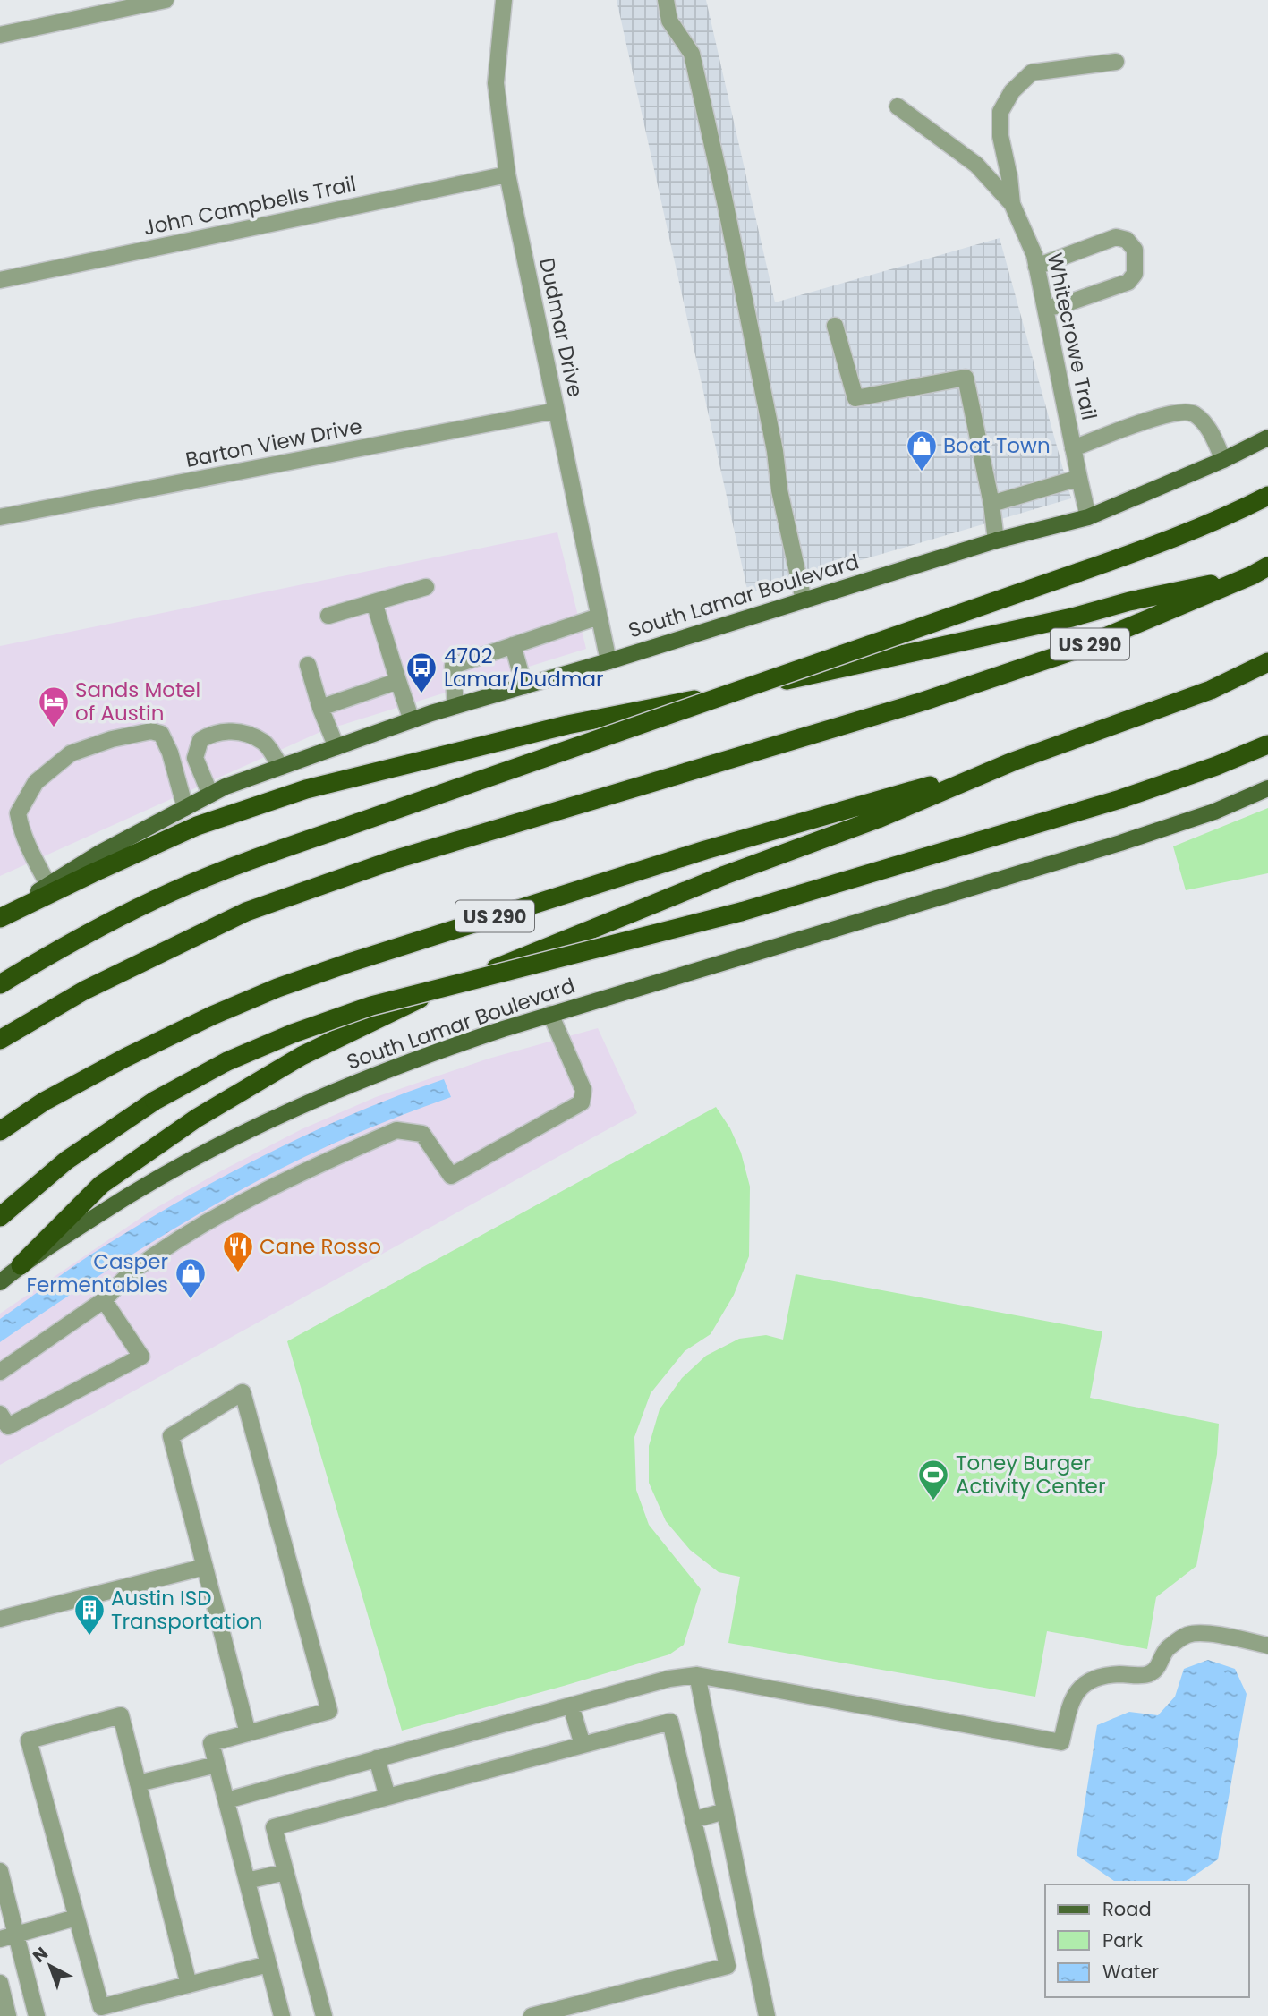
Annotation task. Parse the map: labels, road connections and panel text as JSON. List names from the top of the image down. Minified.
{"streets":{"highway":["US 290"],"main road":["South Lamar Boulevard"],"street":["John Campbells Trail","Dudmar Drive","Whitecrowe Trail","Barton View Drive"]},"crossings":[["John Campbells Trail","Dudmar Drive"],["Dudmar Drive","Barton View Drive"],["Dudmar Drive","South Lamar Boulevard"],["Whitecrowe Trail","South Lamar Boulevard"]],"places":{"shop":["Boat Town","Casper Fermentables"],"bus stop":["4702 Lamar/Dudmar"],"hotel":["Sands Motel of Austin"],"restaurant":["Cane Rosso"],"sports":["Toney Burger Activity Center"],"building":["Austin ISD Transportation"]},"legend":["Road","Park","Water"],"north":"top left"}
